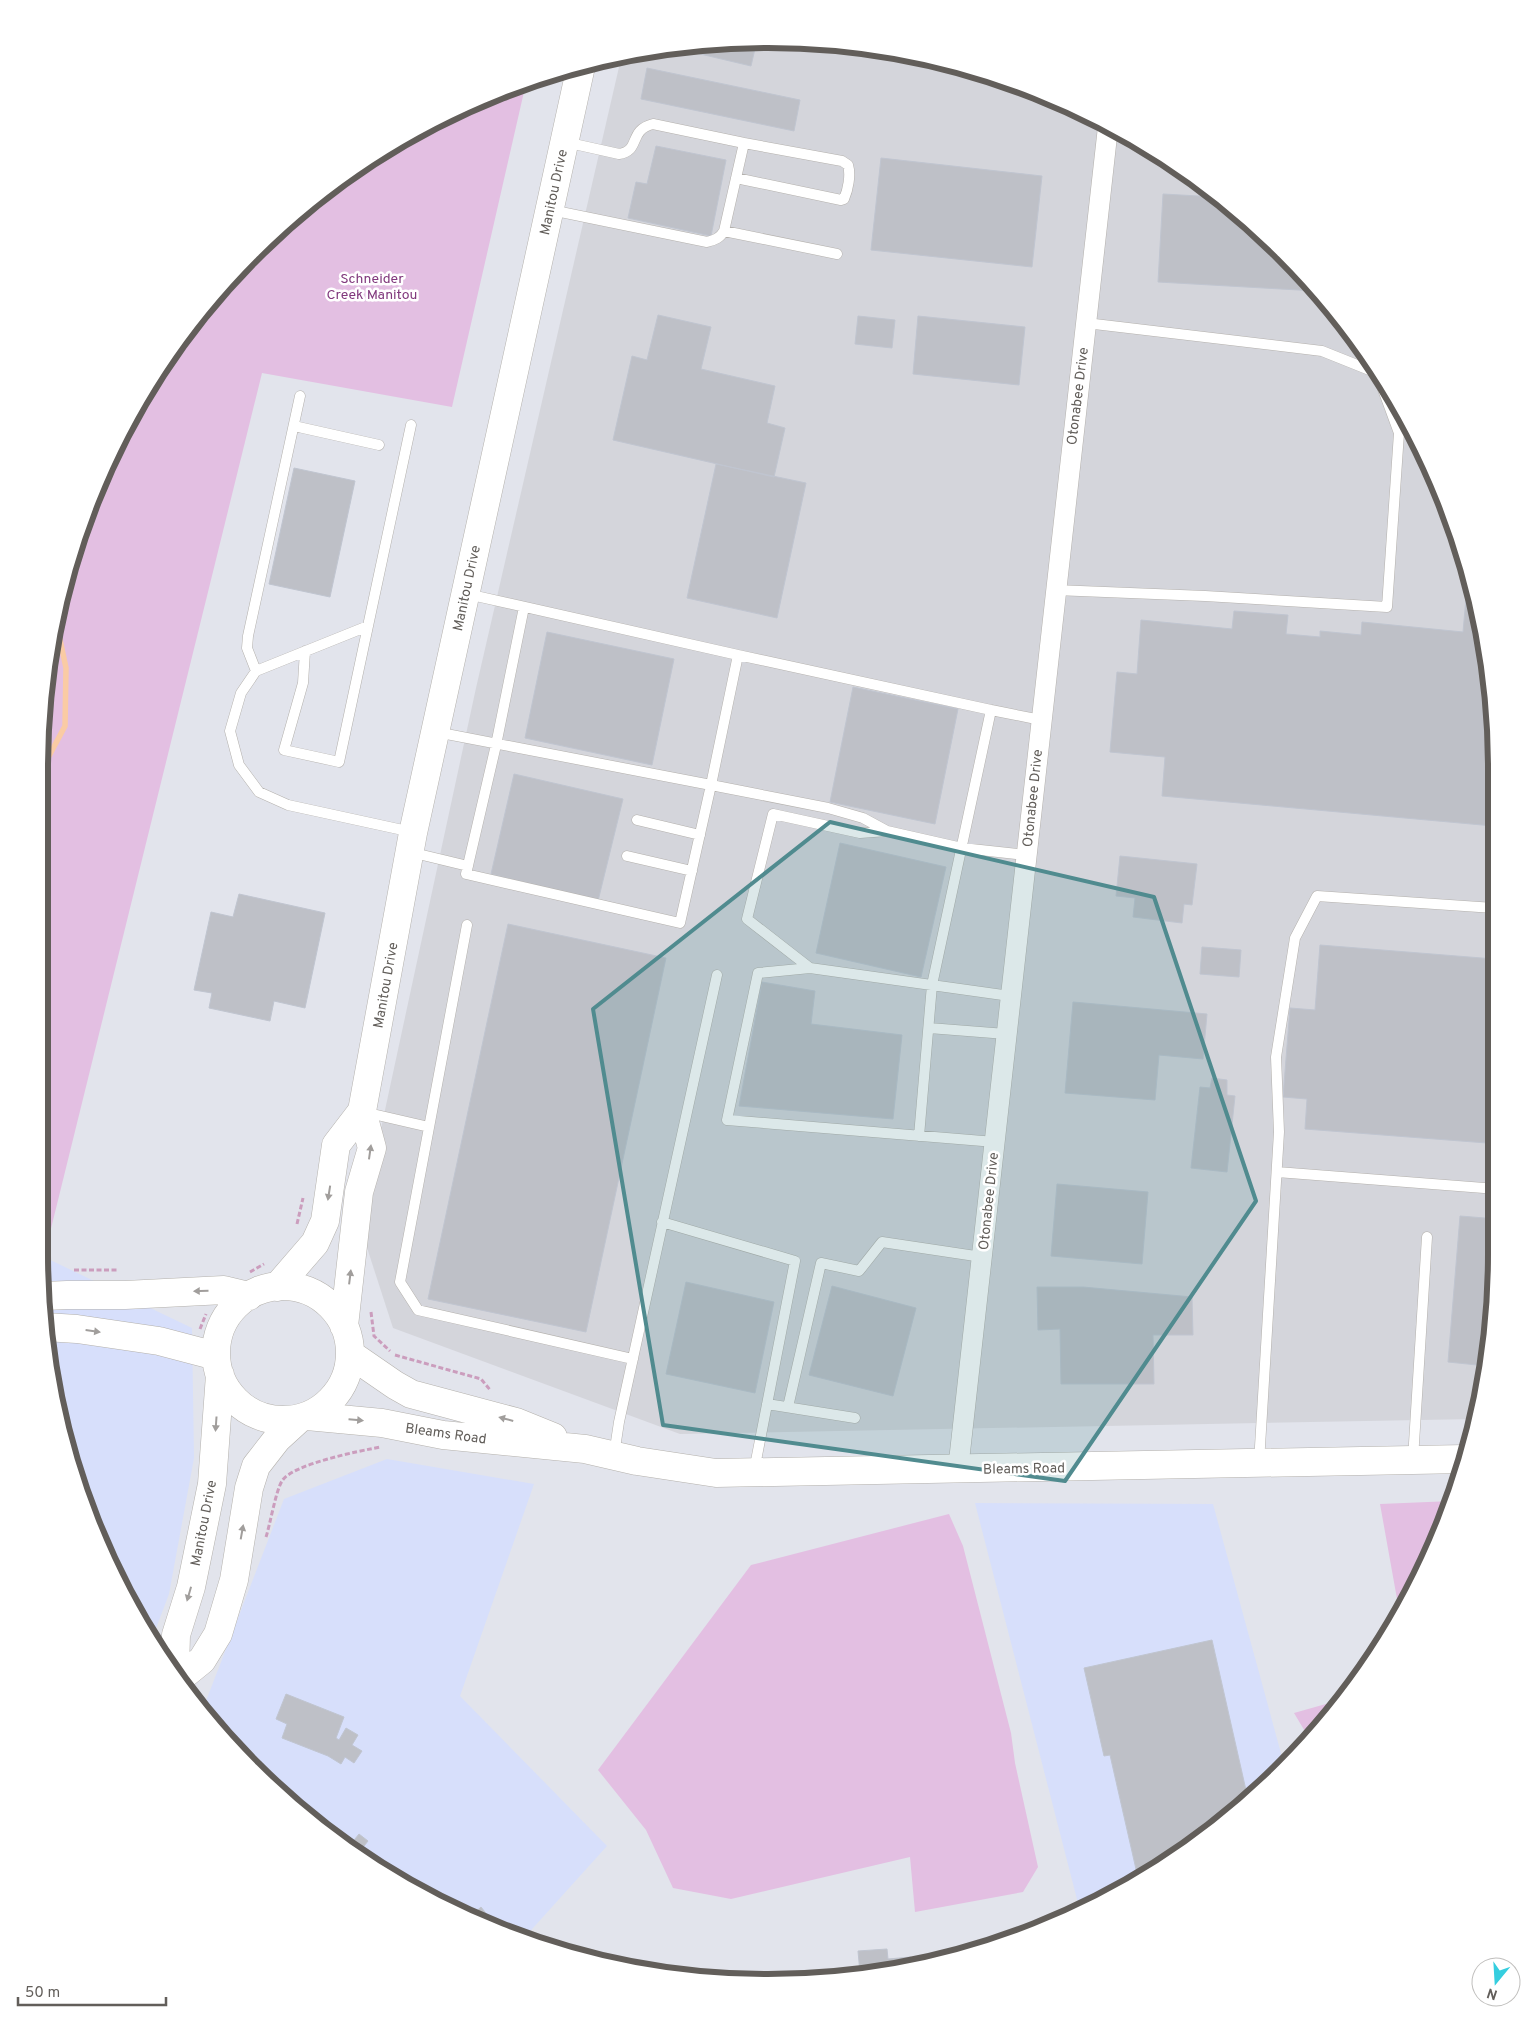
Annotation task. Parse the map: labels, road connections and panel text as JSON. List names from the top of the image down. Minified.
{"streets":{"main road":["Manitou Drive","Bleams Road"],"street":["Otonabee Drive"]},"crossings":[["Manitou Drive","Bleams Road"],["Otonabee Drive","Bleams Road"]],"parks":["Schneider Creek Manitou"],"scale_bar":"50 m","north":"bottom"}
